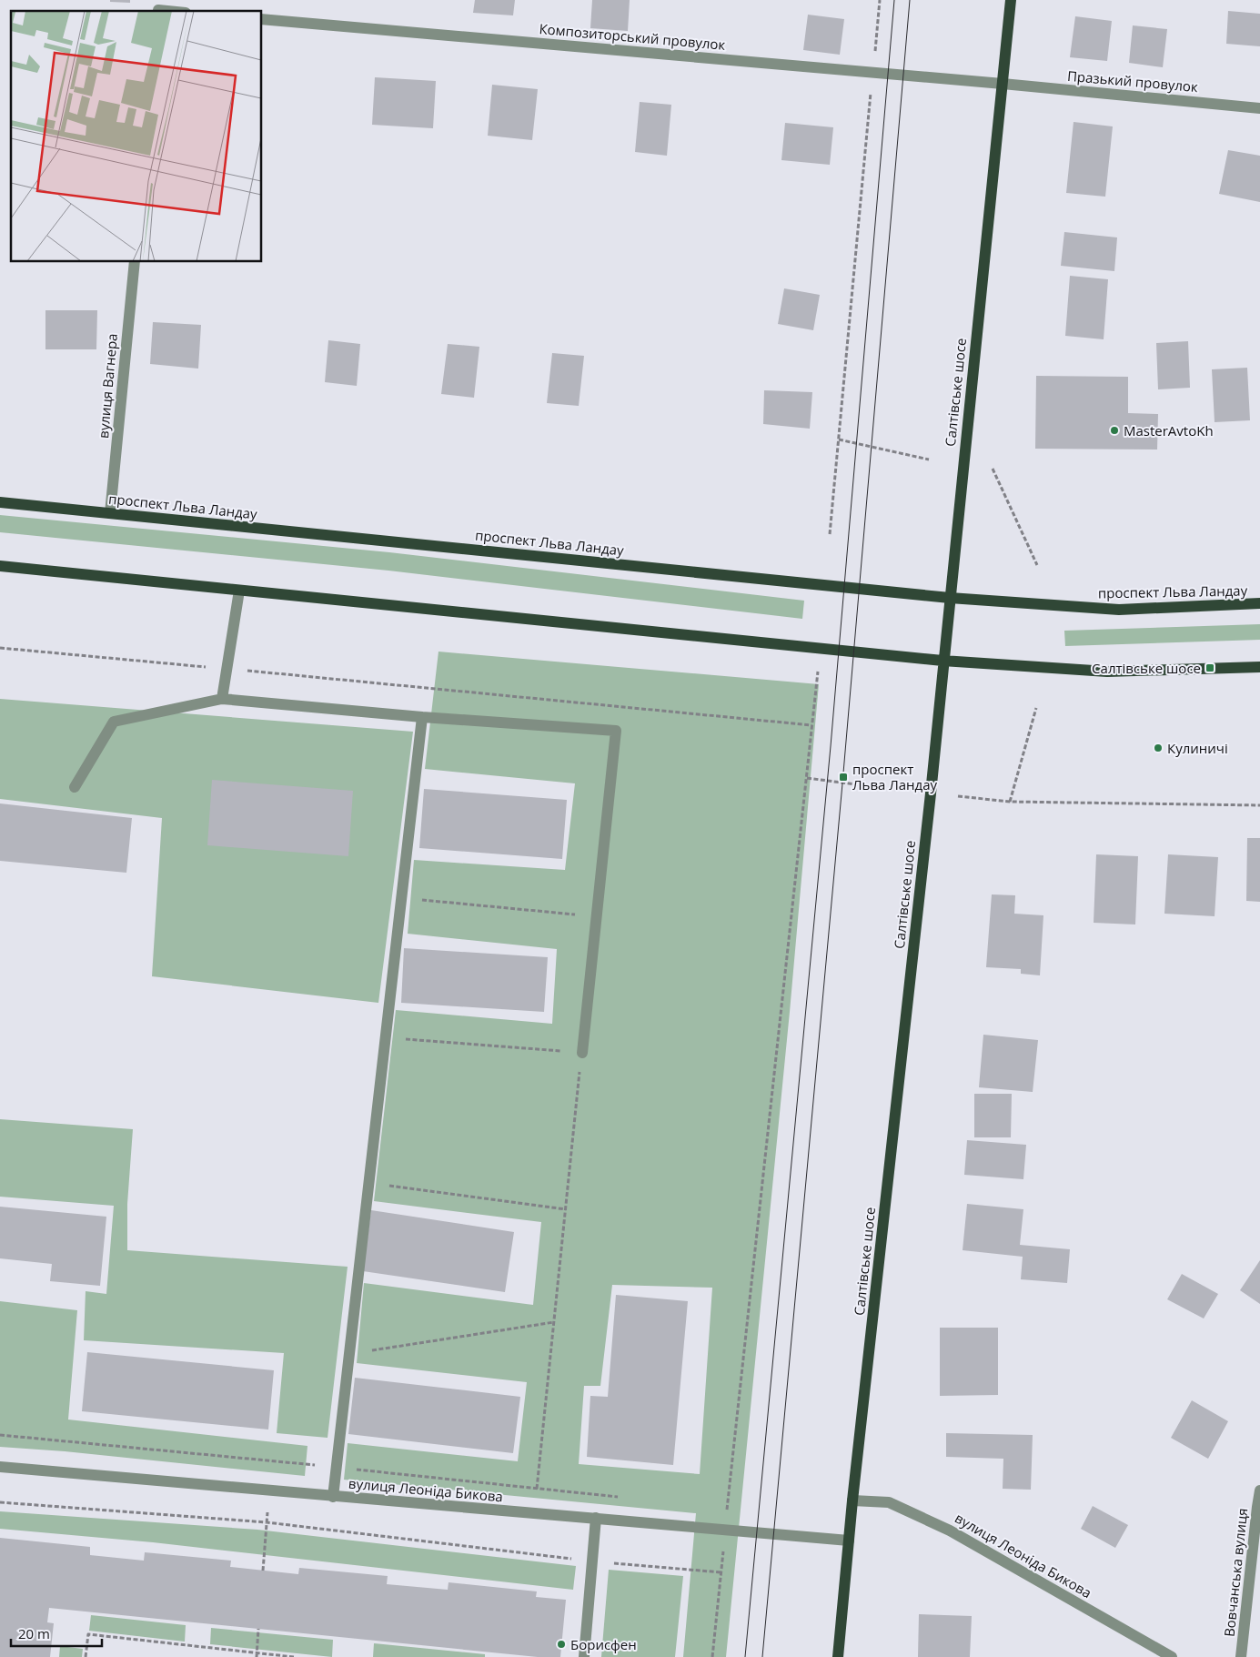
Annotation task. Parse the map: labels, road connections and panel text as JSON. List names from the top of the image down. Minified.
{"streets":{"main road":["Салтівське шосе","проспект Льва Ландау"],"street":["Композиторський провулок","Празький провулок","вулиця Вагнера","вулиця Леоніда Бикова","Вовчанська вулиця"]},"crossings":[["Композиторський провулок","Празький провулок"],["Композиторський провулок","Салтівське шосе"],["Празький провулок","Салтівське шосе"],["вулиця Вагнера","проспект Льва Ландау"],["Салтівське шосе","проспект Льва Ландау"],["Салтівське шосе","вулиця Леоніда Бикова"]],"places":{"other":["MasterAvtoKh","Кулиничі","Борисфен"],"transit":["Салтівське шосе","проспект Льва Ландау"]},"scale_bar":"20 m"}
